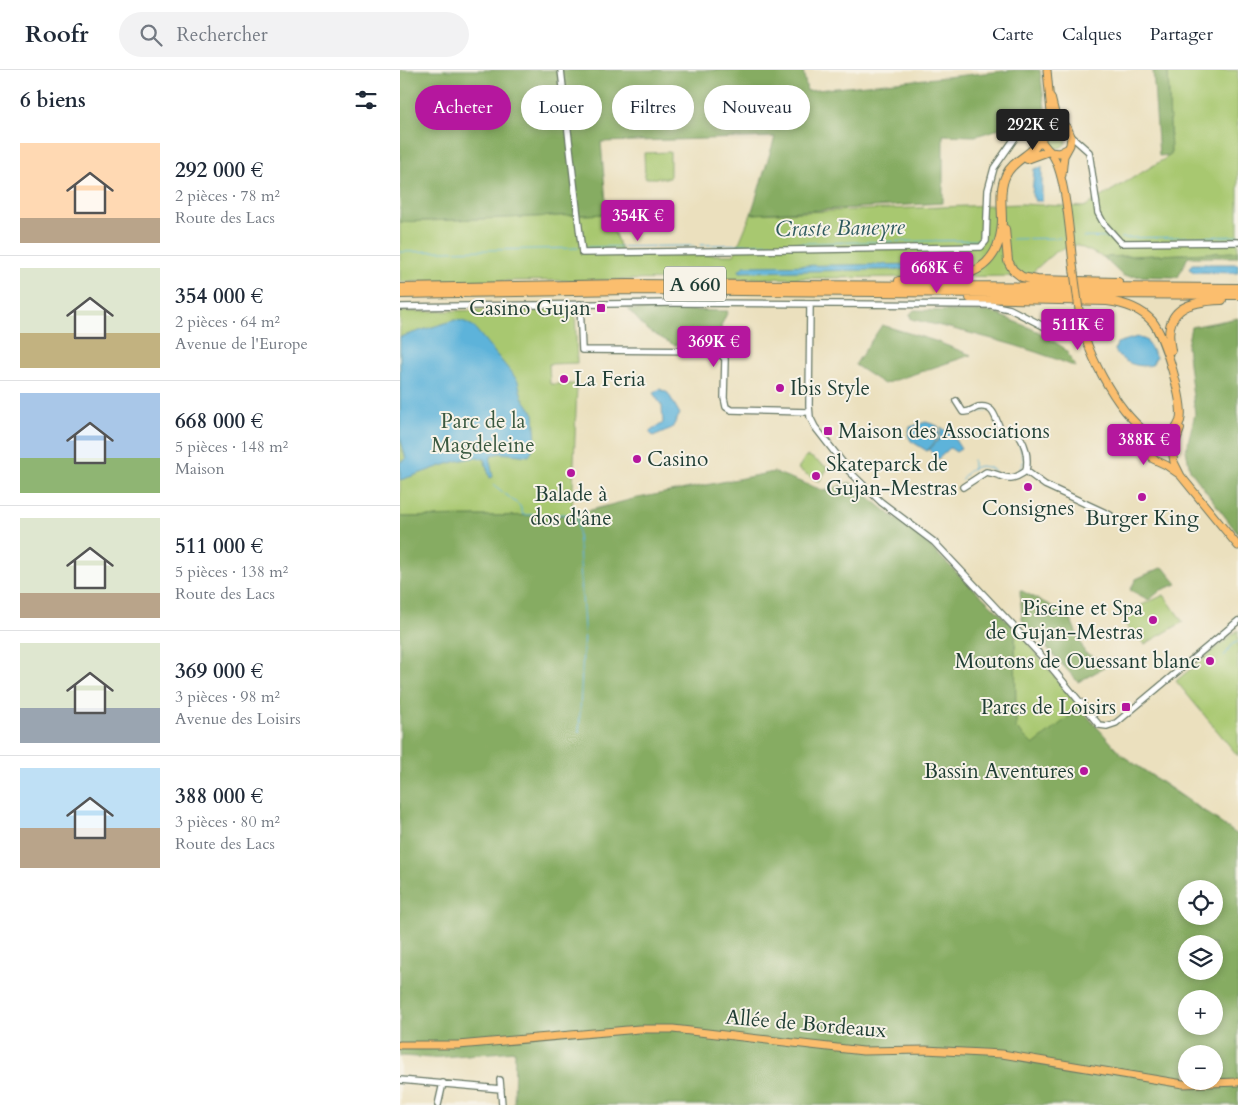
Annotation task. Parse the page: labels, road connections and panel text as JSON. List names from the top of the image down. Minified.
{"streets":{"highway":["A 660"],"main road":["Allée de Bordeaux"]},"water":["Craste Baneyre"],"parks":["Parc de la Magdeleine"],"places":{"transit":["Casino Gujan","Maison des Associations","Parcs de Loisirs"],"other":["La Feria","Ibis Style","Casino","Balade à dos d'âne","Skateparck de Gujan-Mestras","Consignes","Burger King","Piscine et Spa de Gujan-Mestras","Moutons de Ouessant blanc","Bassin Aventures"]},"page":{"header":"Roofr","search":"Rechercher","nav":["Carte","Calques","Partager"],"heading":"6 biens","chip":["Acheter","Louer","Filtres","Nouveau"],"price":["292K €","354K €","668K €","511K €","369K €","388K €"],"list":[{"name":"292 000 €","note":"2 pièces · 78 m² · Route des Lacs"},{"name":"354 000 €","note":"2 pièces · 64 m² · Avenue de l'Europe"},{"name":"668 000 €","note":"5 pièces · 148 m² · Maison"},{"name":"511 000 €","note":"5 pièces · 138 m² · Route des Lacs"},{"name":"369 000 €","note":"3 pièces · 98 m² · Avenue des Loisirs"},{"name":"388 000 €","note":"3 pièces · 80 m² · Route des Lacs"}],"map_buttons":["+","−"]}}
